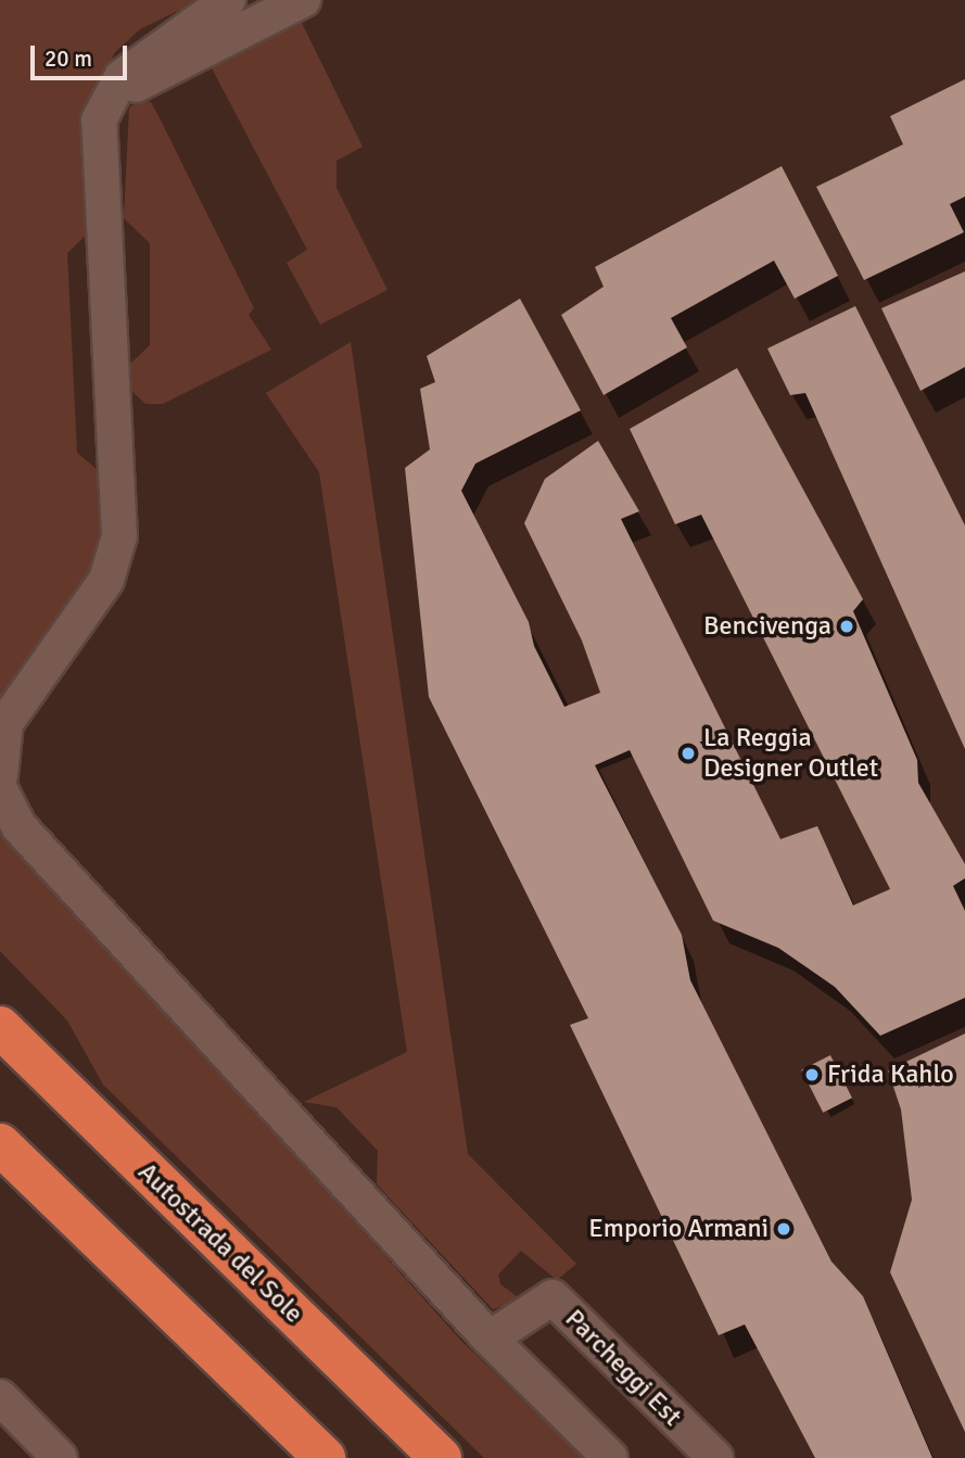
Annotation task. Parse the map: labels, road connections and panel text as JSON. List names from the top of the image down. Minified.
{"streets":{"highway":["Autostrada del Sole"],"street":["Parcheggi Est"]},"places":["Bencivenga","La Reggia Designer Outlet","Frida Kahlo","Emporio Armani"],"scale_bar":"20 m"}
